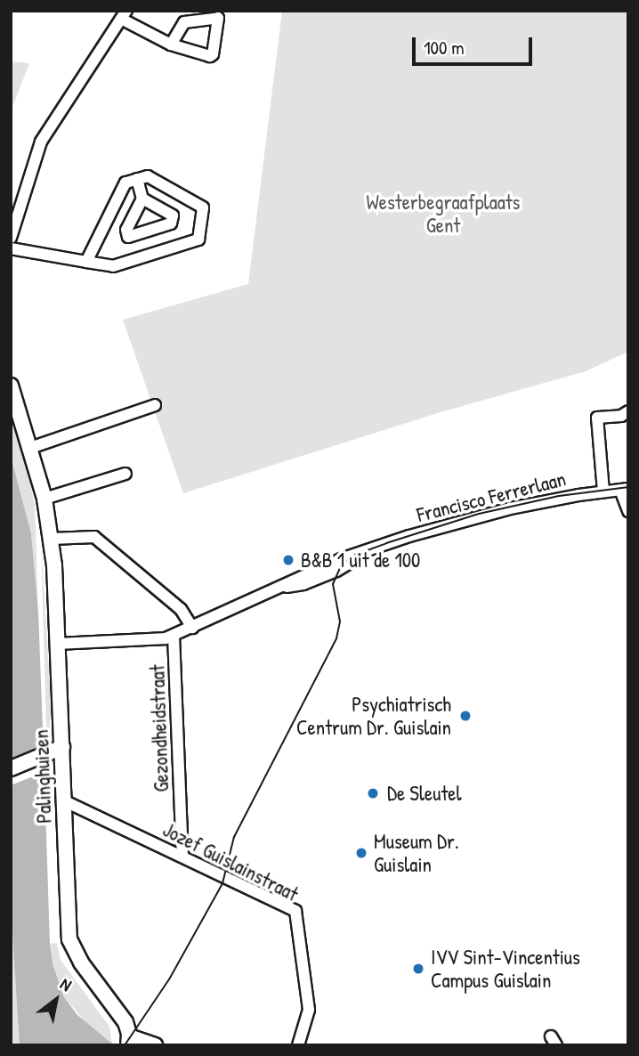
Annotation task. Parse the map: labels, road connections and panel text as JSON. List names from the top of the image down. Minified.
{"streets":{"main road":["Palinghuizen"],"street":["Francisco Ferrerlaan","Gezondheidstraat","Jozef Guislainstraat"]},"crossings":[["Francisco Ferrerlaan","Gezondheidstraat"],["Francisco Ferrerlaan","Palinghuizen"],["Gezondheidstraat","Jozef Guislainstraat"],["Palinghuizen","Jozef Guislainstraat"]],"parks":["Westerbegraafplaats Gent"],"places":["B&B 1 uit de 100","Psychiatrisch Centrum Dr. Guislain","De Sleutel","Museum Dr. Guislain","IVV Sint-Vincentius Campus Guislain"],"scale_bar":"100 m","north":"top right"}
